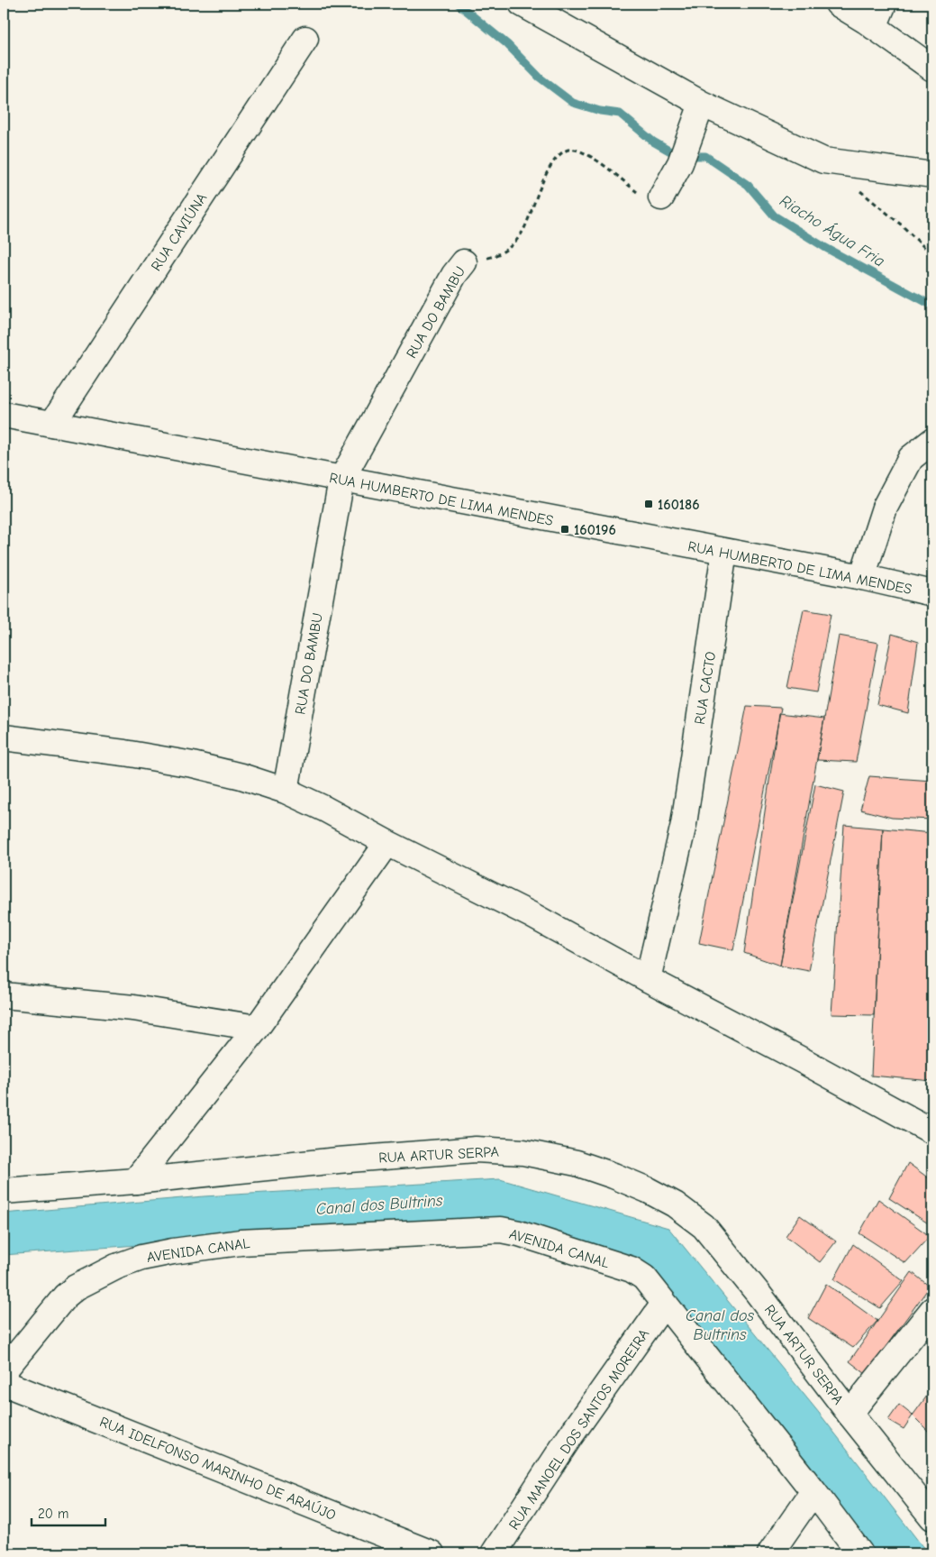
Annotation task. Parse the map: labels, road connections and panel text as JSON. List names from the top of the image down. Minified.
{"streets":{"street":["RUA CAVIÚNA","RUA DO BAMBU","RUA HUMBERTO DE LIMA MENDES","RUA CACTO","RUA ARTUR SERPA","AVENIDA CANAL","RUA MANOEL DOS SANTOS MOREIRA","RUA IDELFONSO MARINHO DE ARAÚJO"]},"crossings":[["RUA CAVIÚNA","RUA HUMBERTO DE LIMA MENDES"],["RUA DO BAMBU","RUA HUMBERTO DE LIMA MENDES"],["RUA HUMBERTO DE LIMA MENDES","RUA CACTO"],["AVENIDA CANAL","RUA MANOEL DOS SANTOS MOREIRA"]],"water":["Riacho Água Fria","Canal dos Bultrins"],"places":{"transit":["160186","160196"]},"scale_bar":"20 m"}
